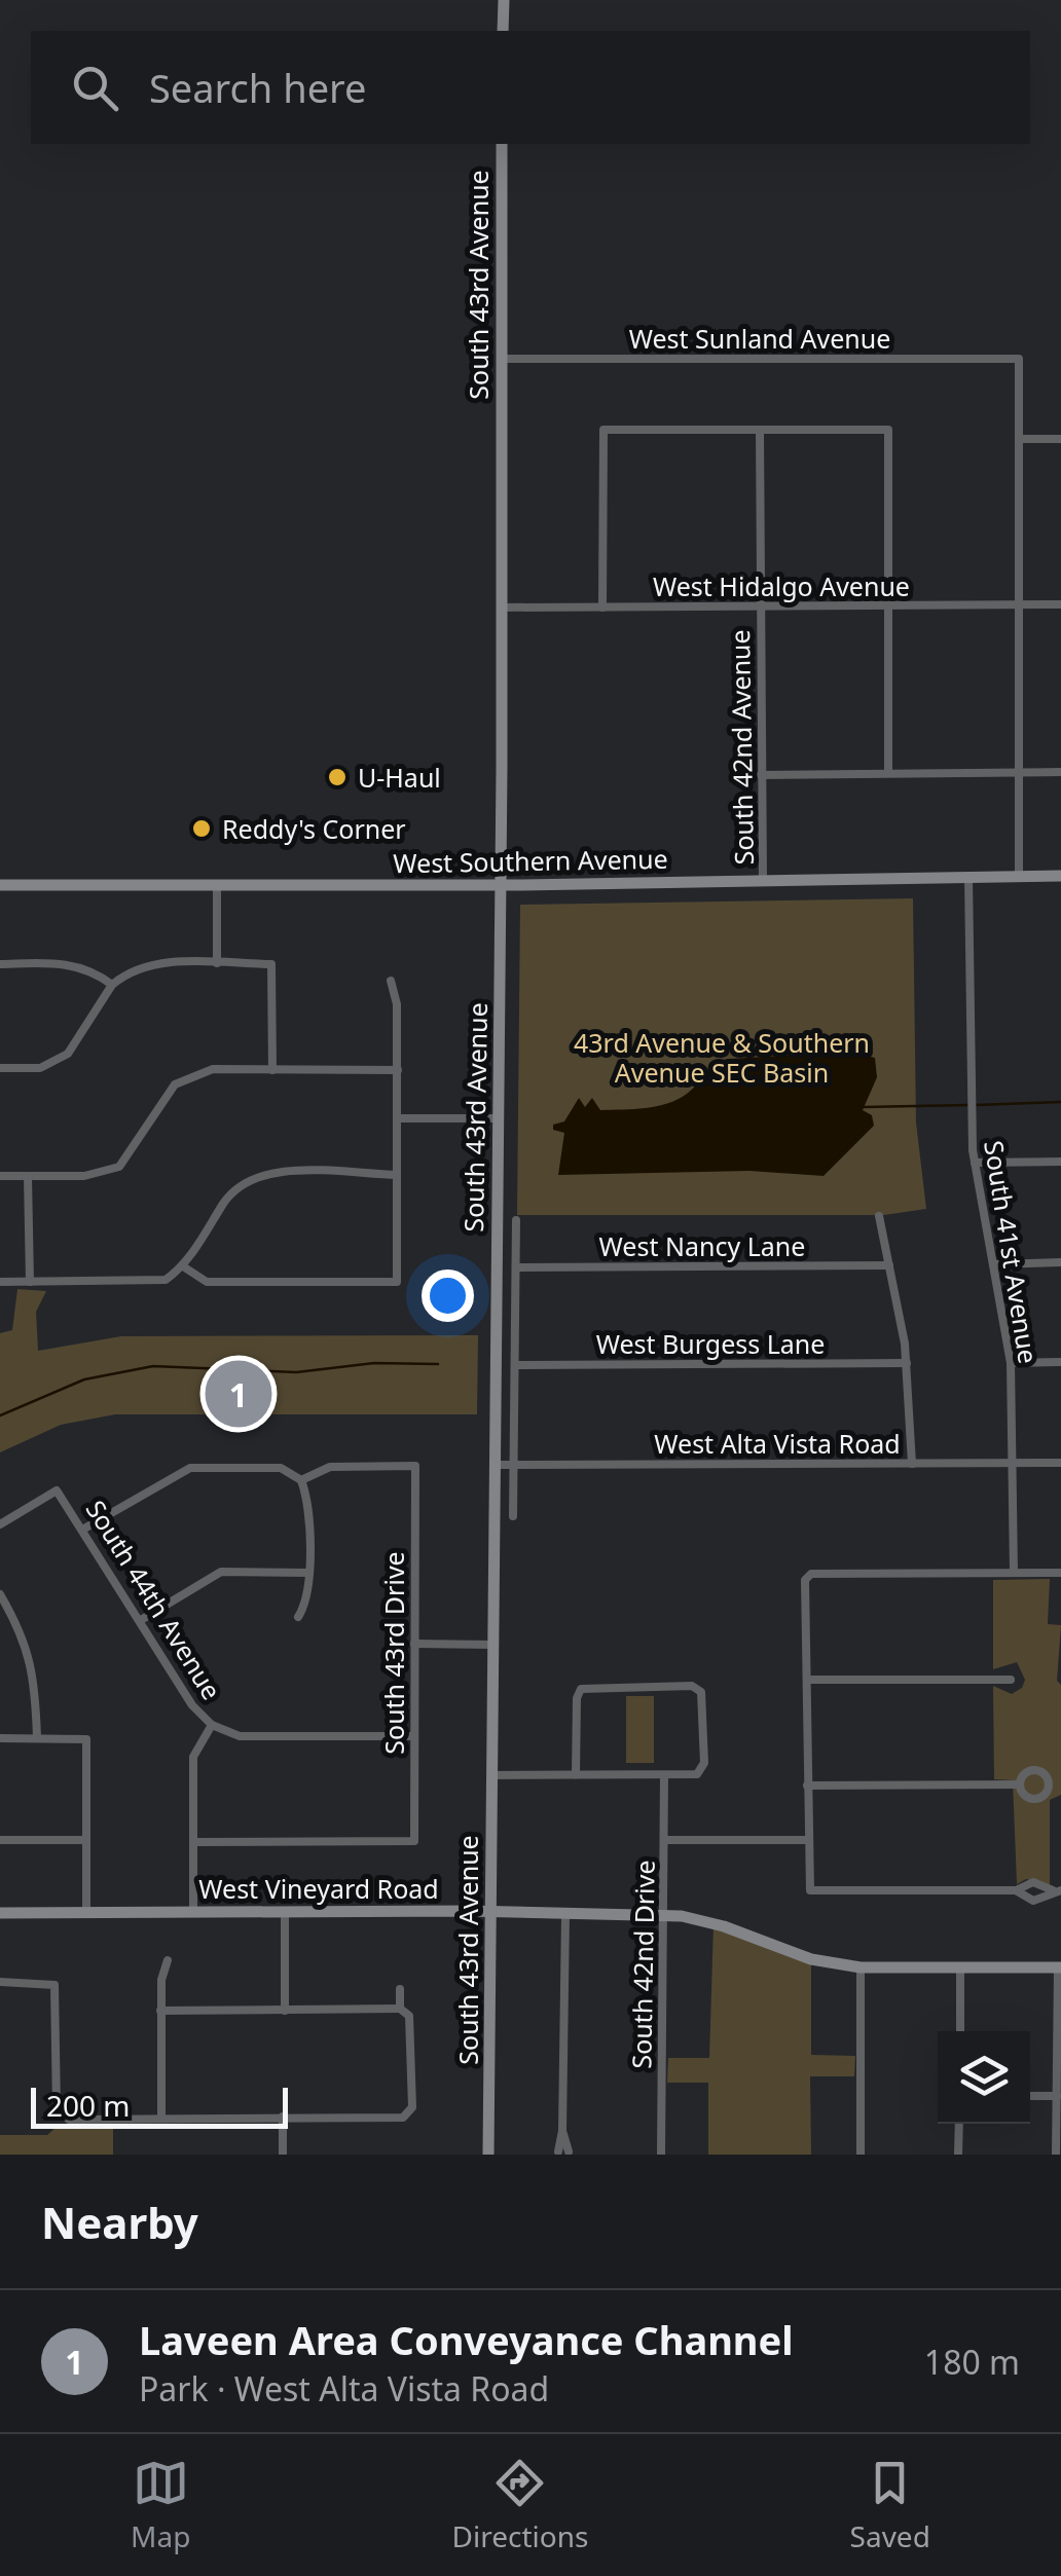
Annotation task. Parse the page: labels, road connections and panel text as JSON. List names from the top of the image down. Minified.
{"streets":{"main road":["South 43rd Avenue","West Southern Avenue","West Vineyard Road"],"street":["West Sunland Avenue","West Hidalgo Avenue","South 42nd Avenue","West Nancy Lane","South 41st Avenue","West Burgess Lane","West Alta Vista Road","South 44th Avenue","South 43rd Drive","South 42nd Drive"]},"crossings":[["South 43rd Avenue","West Sunland Avenue"],["South 43rd Avenue","West Hidalgo Avenue"],["South 43rd Avenue","West Southern Avenue"],["South 43rd Avenue","West Nancy Lane"],["South 43rd Avenue","West Burgess Lane"],["South 43rd Avenue","West Alta Vista Road"],["South 43rd Avenue","West Vineyard Road"],["West Hidalgo Avenue","South 42nd Avenue"],["South 42nd Avenue","West Southern Avenue"],["West Southern Avenue","South 41st Avenue"],["South 41st Avenue","West Alta Vista Road"],["South 44th Avenue","South 43rd Drive"],["South 44th Avenue","West Vineyard Road"],["West Vineyard Road","South 42nd Drive"]],"parks":["43rd Avenue & Southern Avenue SEC Basin"],"places":["U-Haul","Reddy's Corner"],"scale_bar":"200 m","page":{"search":"Search here","pins":"1","scale":"200 m","heading":"Nearby","list":[{"mark":"1","name":"Laveen Area Conveyance Channel","note":"Park · West Alta Vista Road","value":"180 m"}],"nav":["Map","Directions","Saved"]}}
